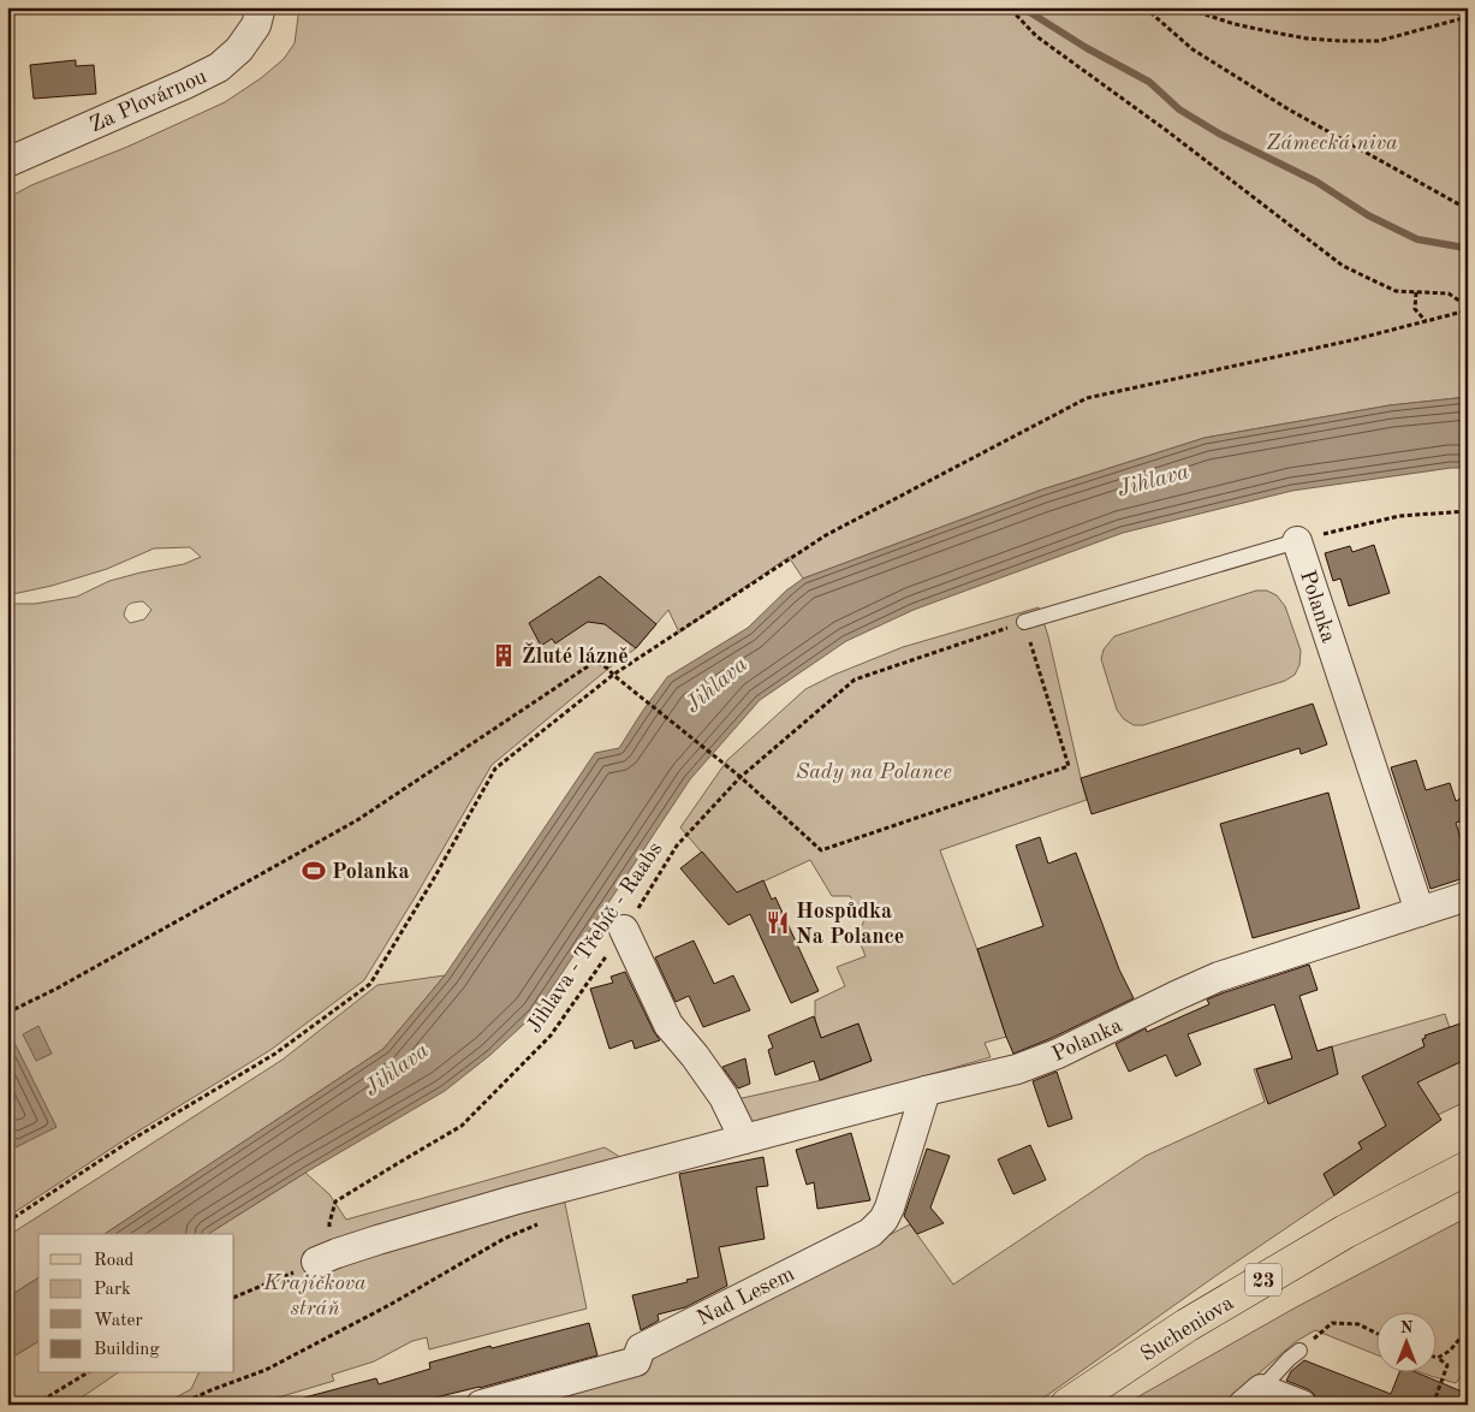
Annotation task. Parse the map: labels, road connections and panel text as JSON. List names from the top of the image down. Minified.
{"streets":{"main road":["23","Sucheniova"],"street":["Za Plovárnou","Polanka","Nad Lesem"],"path":["Jihlava - Třebíč - Raabs"]},"crossings":[["Polanka","Jihlava - Třebíč - Raabs"],["Polanka","Nad Lesem"]],"water":["Jihlava"],"parks":["Zámecká niva","Sady na Polance","Krajíčkova stráň"],"places":{"building":["Žluté lázně"],"sports":["Polanka"],"restaurant":["Hospůdka Na Polance"]},"legend":["Road","Park","Water","Building"],"north":"top"}
